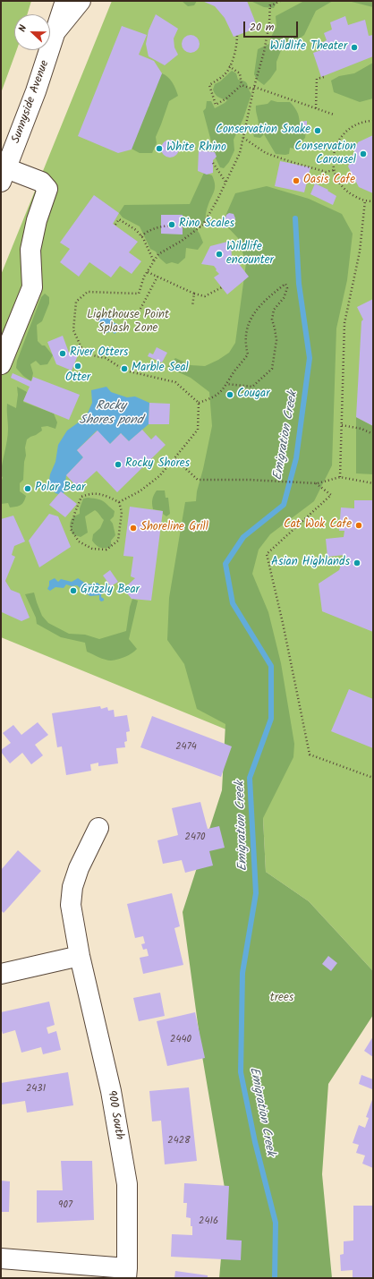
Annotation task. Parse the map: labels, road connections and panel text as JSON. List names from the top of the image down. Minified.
{"streets":{"street":["Sunnyside Avenue","900 South"]},"water":["Rocky Shores pond","Emigration Creek"],"parks":["Lighthouse Point Splash Zone","trees"],"places":["Wildlife Theater","Conservation Snake","White Rhino","Conservation Carousel","Oasis Cafe","Rino Scales","Wildlife encounter","River Otters","Otter","Marble Seal","Cougar","Rocky Shores","Polar Bear","Cat Wok Cafe","Shoreline Grill","Asian Highlands","Grizzly Bear"],"house_numbers":["2474","2470","2440","2431","2428","907","2416"],"scale_bar":"20 m","north":"left"}
